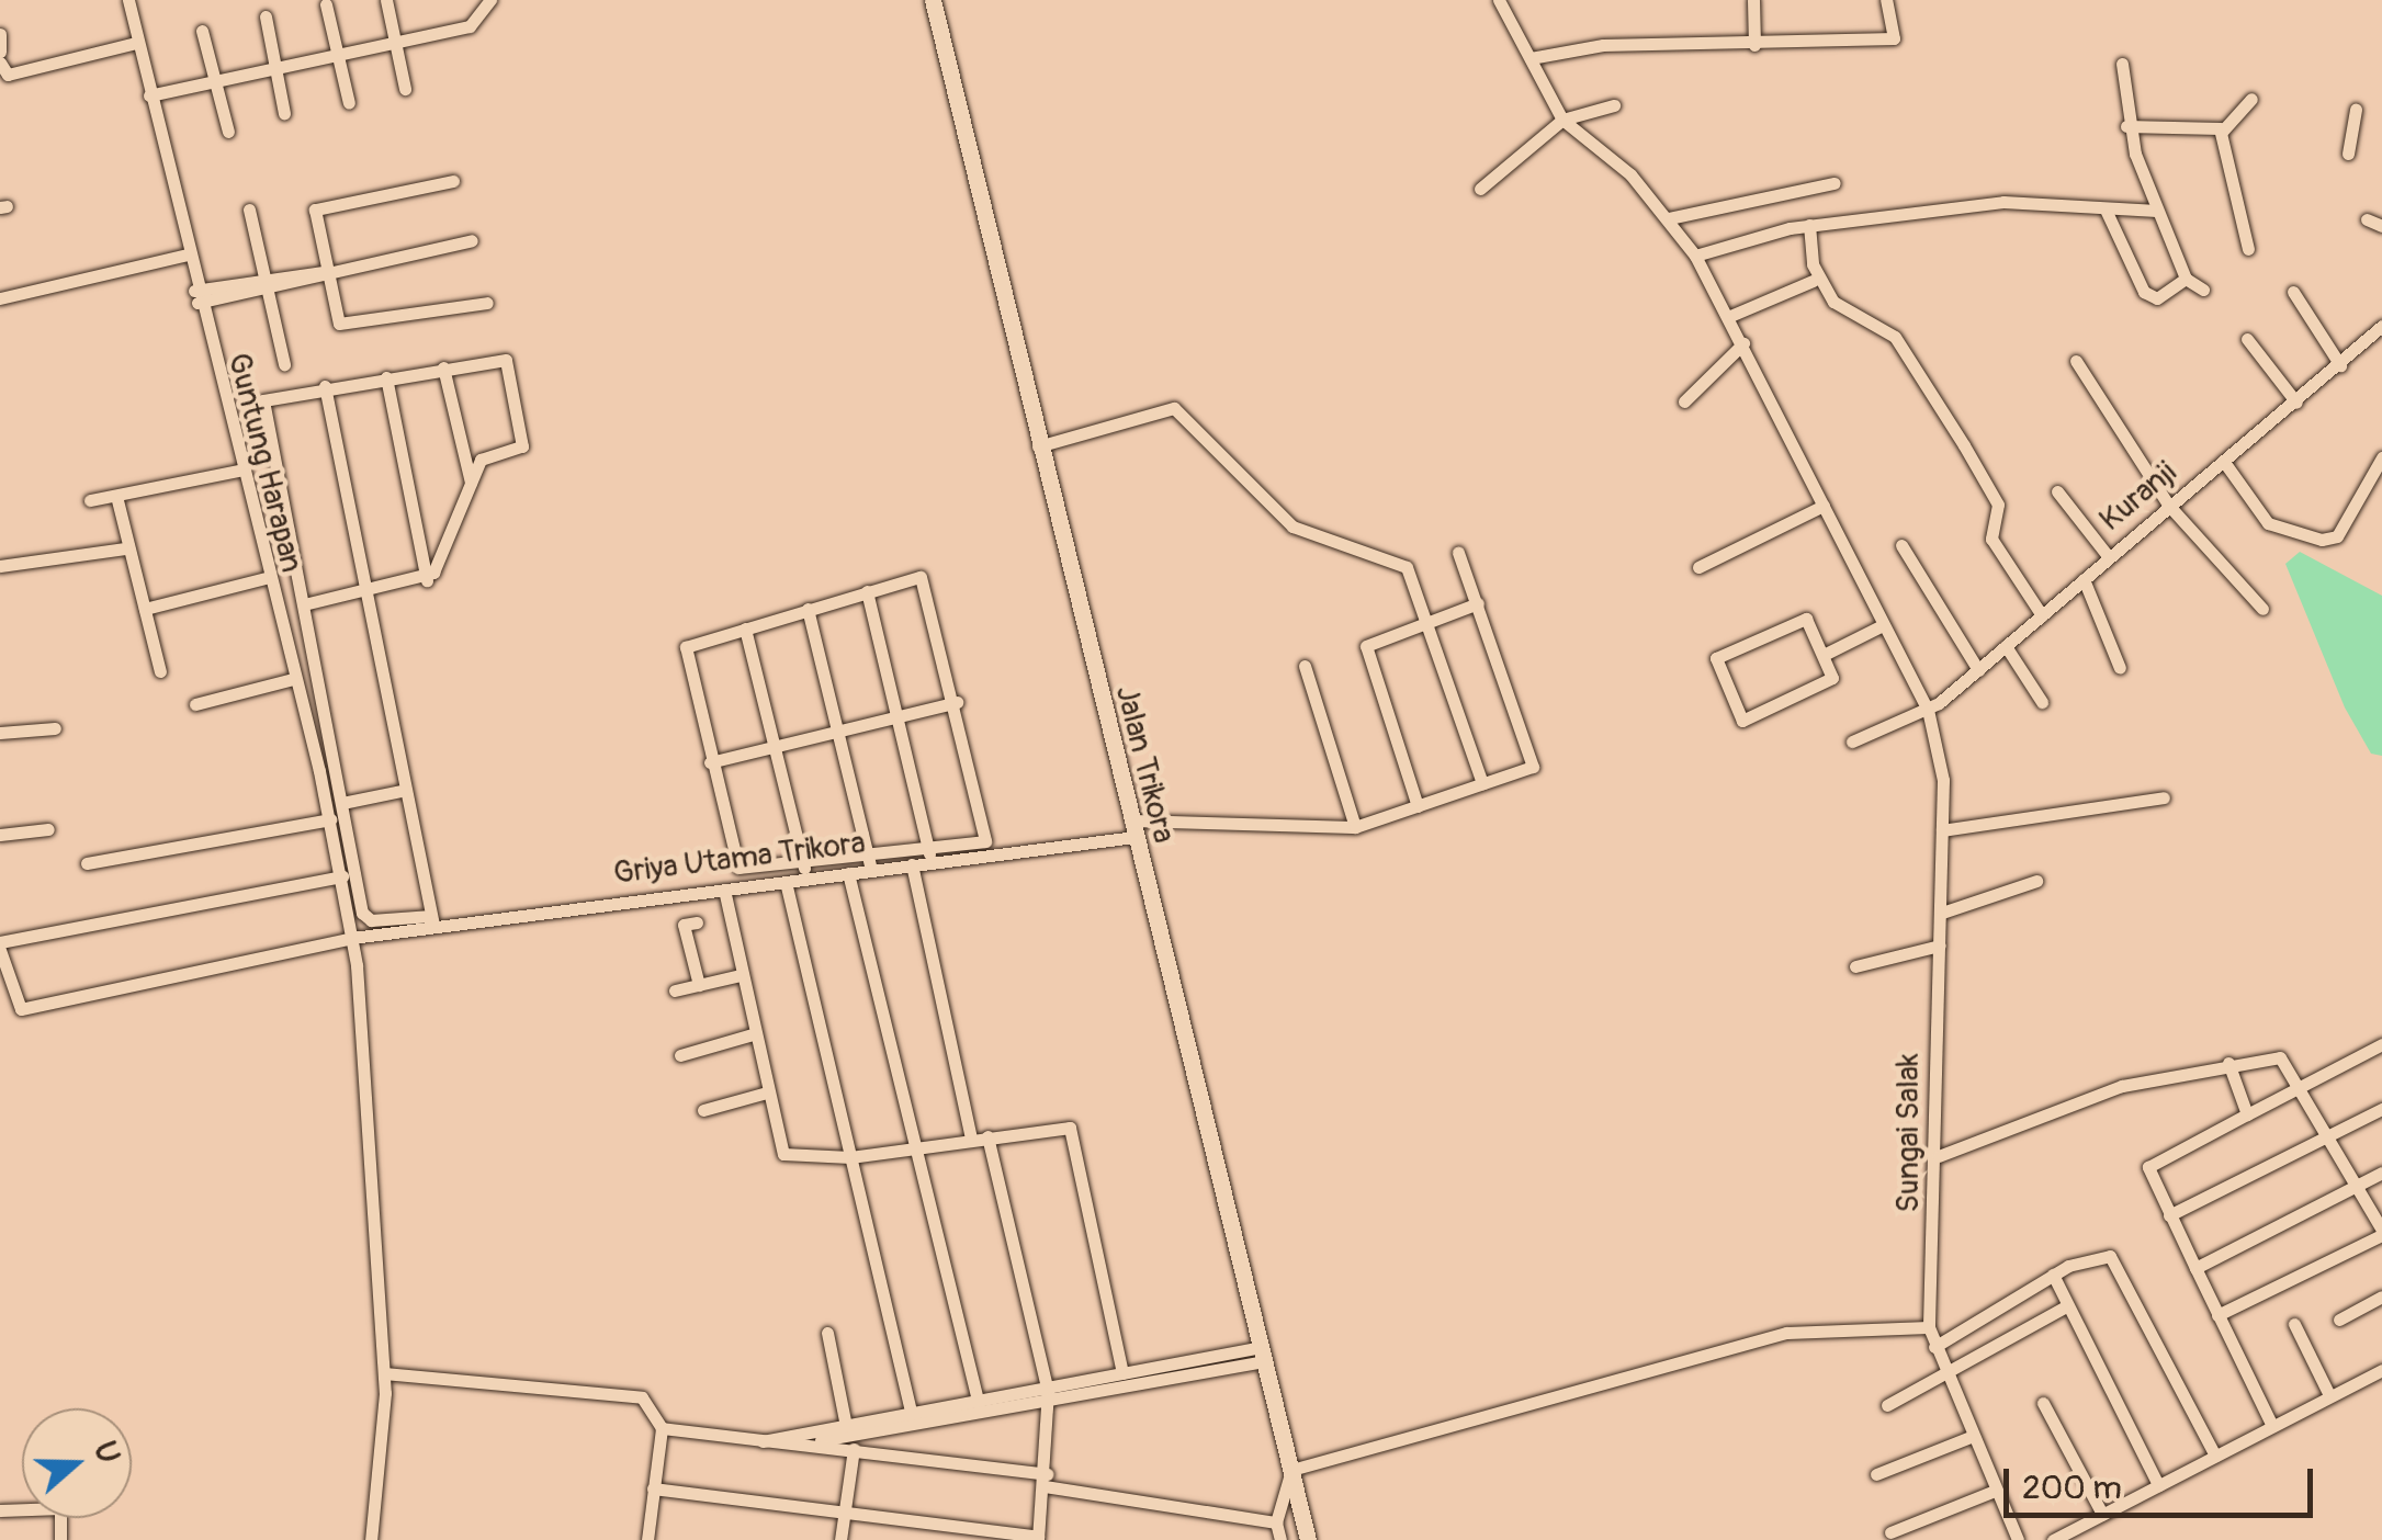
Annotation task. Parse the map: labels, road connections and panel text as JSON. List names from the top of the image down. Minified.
{"streets":{"main road":["Jalan Trikora"],"street":["Guntung Harapan","Kuranji","Griya Utama Trikora","Sungai Salak"]},"crossings":[["Guntung Harapan","Griya Utama Trikora"],["Kuranji","Sungai Salak"],["Jalan Trikora","Griya Utama Trikora"]],"scale_bar":"200 m","north":"right"}
